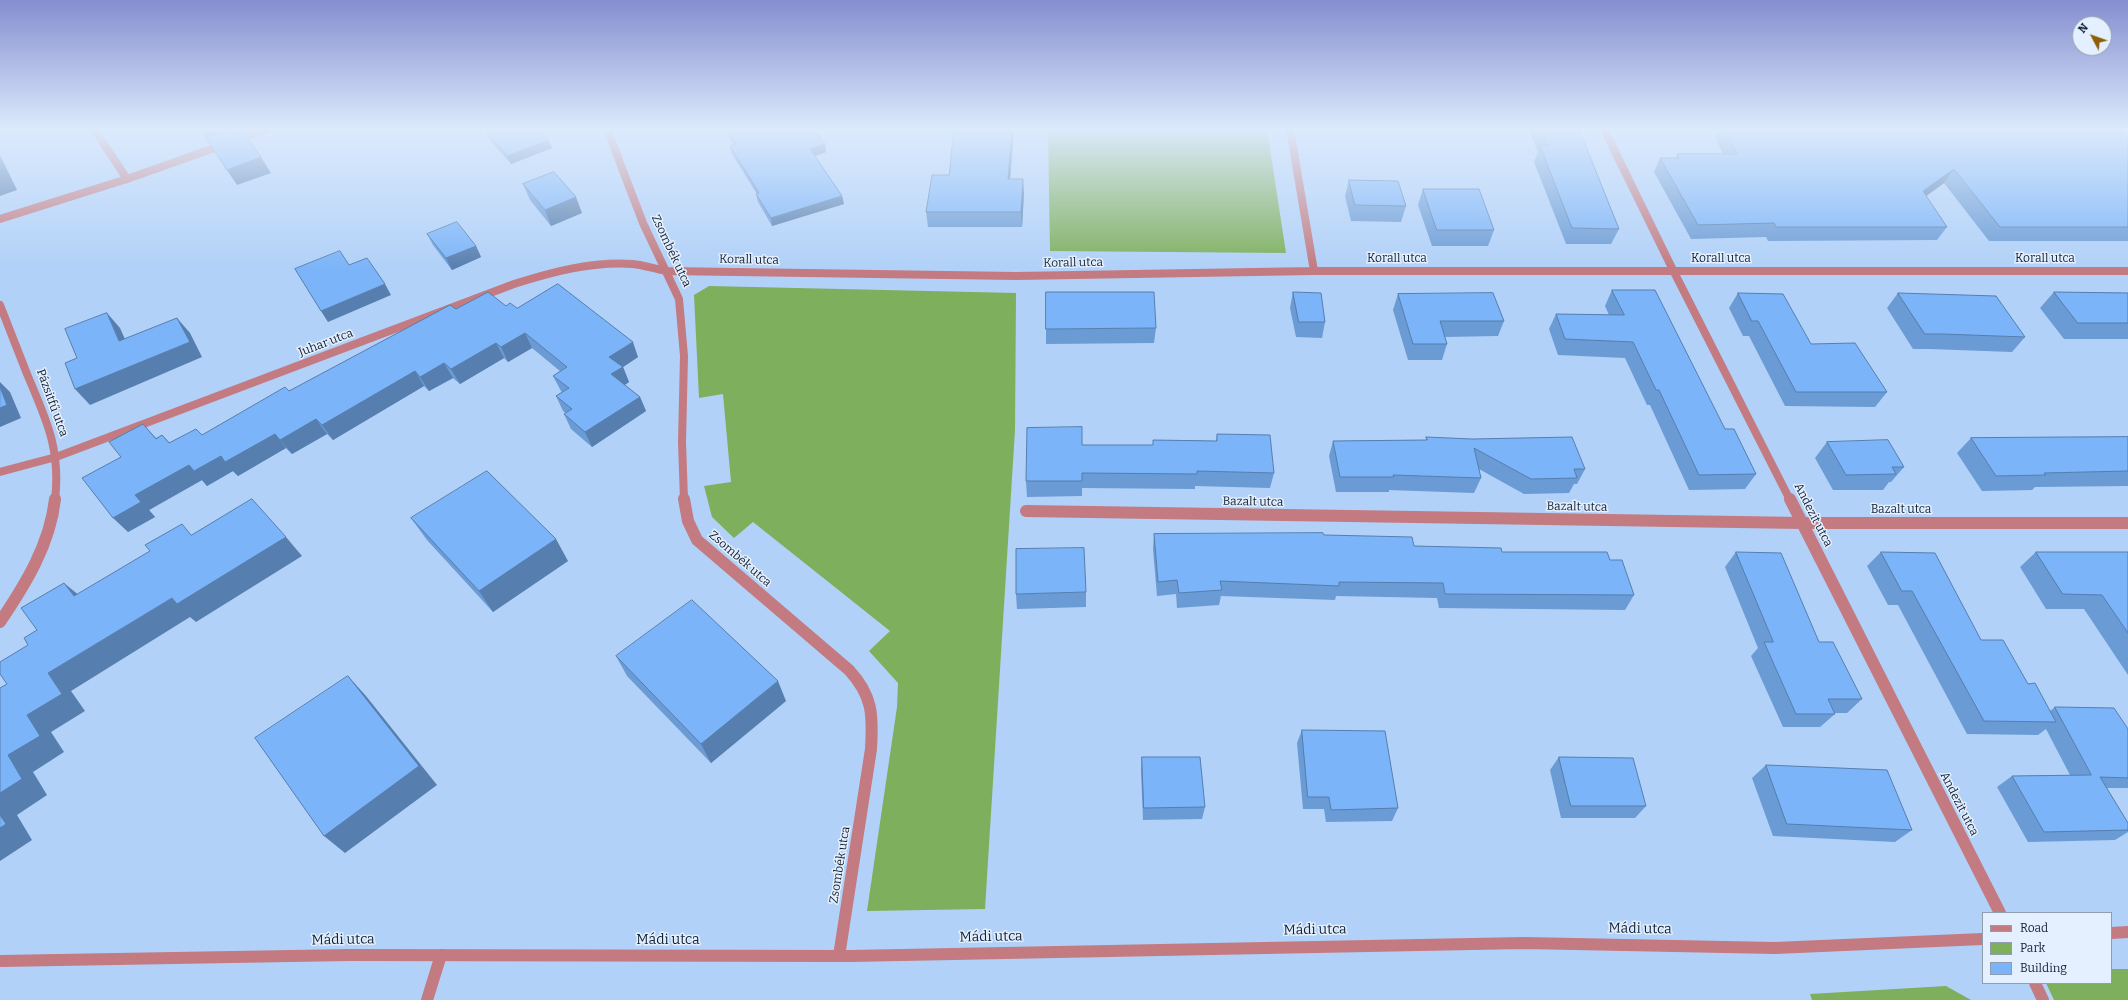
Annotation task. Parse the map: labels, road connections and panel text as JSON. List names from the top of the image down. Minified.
{"streets":{"street":["Zsombék utca","Korall utca","Juhar utca","Pázsitfű utca","Bazalt utca","Andezit utca","Mádi utca"]},"crossings":[["Zsombék utca","Korall utca"],["Zsombék utca","Juhar utca"],["Zsombék utca","Mádi utca"],["Korall utca","Juhar utca"],["Korall utca","Andezit utca"],["Juhar utca","Pázsitfű utca"],["Bazalt utca","Andezit utca"]],"legend":["Road","Park","Building"],"north":"top left"}
